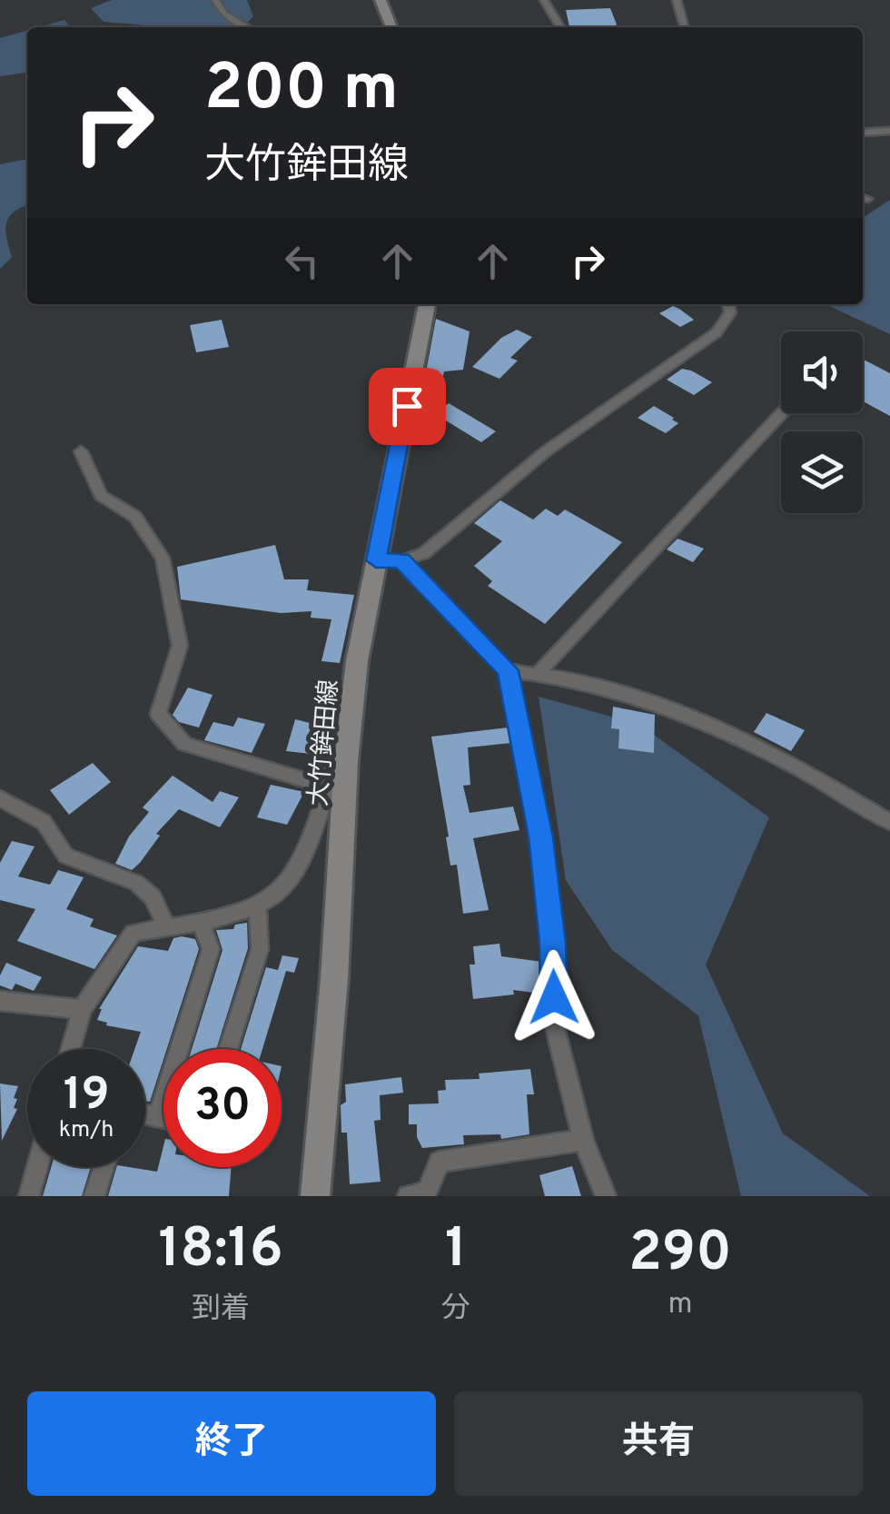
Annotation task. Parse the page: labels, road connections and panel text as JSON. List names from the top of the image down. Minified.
{"streets":{"main road":["大竹鉾田線"]},"page":{"turn":["200 m","大竹鉾田線"],"speed":"19 km/h","limit":"30","eta":["18:16","到着","1","分","290","m"],"buttons":["終了","共有"]}}
